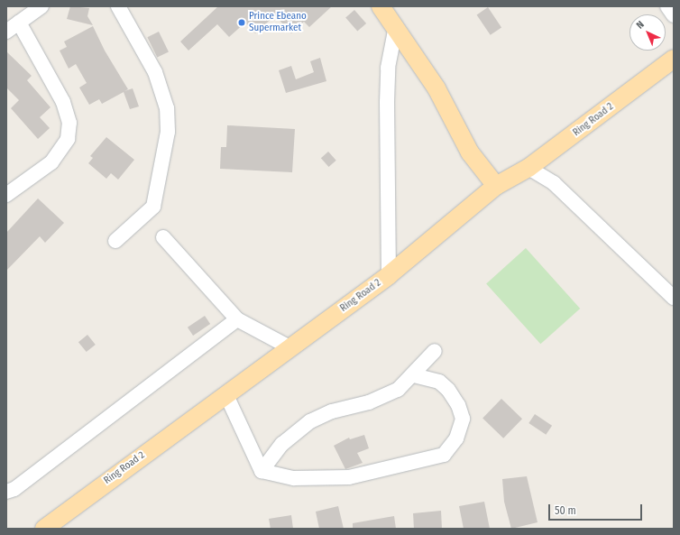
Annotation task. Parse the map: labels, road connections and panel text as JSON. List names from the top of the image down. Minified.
{"streets":{"main road":["Ring Road 2"]},"places":["Prince Ebeano Supermarket"],"scale_bar":"50 m","north":"top left"}
